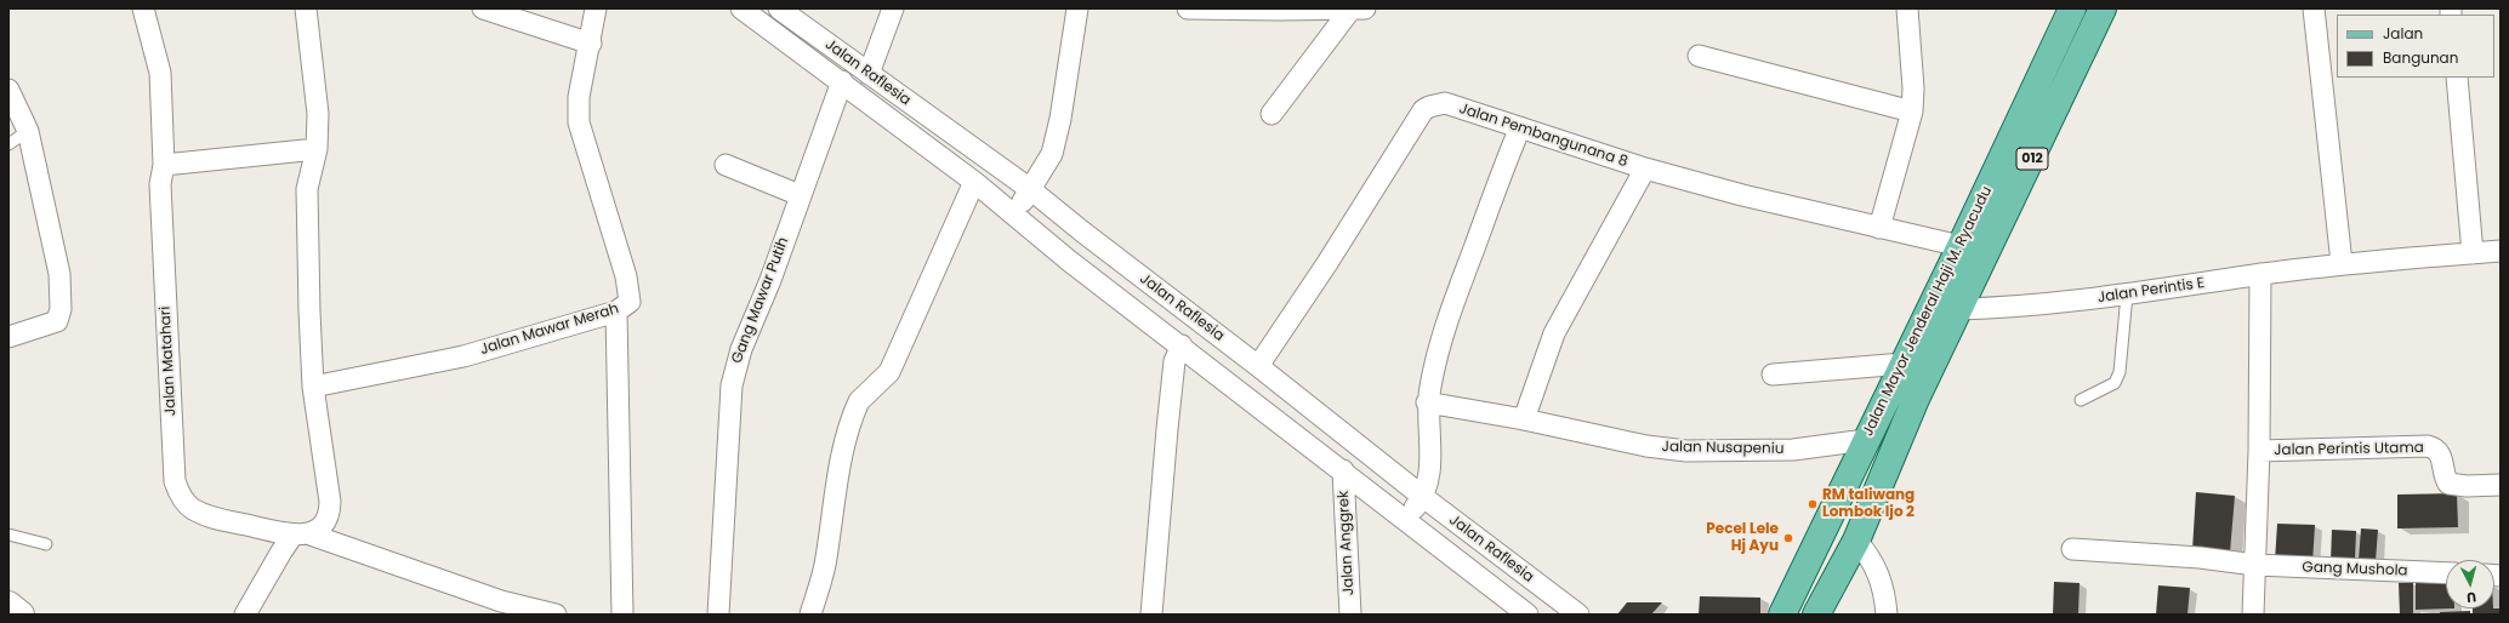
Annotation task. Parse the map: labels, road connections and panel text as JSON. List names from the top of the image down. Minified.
{"streets":{"main road":["012","Jalan Mayor Jenderal Haji M. Ryacudu"],"street":["Jalan Raflesia","Jalan Pembangunana 8","Jalan Perintis E","Gang Mawar Putih","Jalan Mawar Merah","Jalan Matahari","Jalan Nusapeniu","Jalan Perintis Utama","Jalan Anggrek","Gang Mushola"]},"crossings":[["Jalan Raflesia","Jalan Pembangunana 8"],["Jalan Raflesia","Gang Mawar Putih"],["Jalan Raflesia","Jalan Anggrek"],["Jalan Pembangunana 8","Jalan Mayor Jenderal Haji M. Ryacudu"],["Jalan Perintis E","Jalan Mayor Jenderal Haji M. Ryacudu"],["Jalan Mayor Jenderal Haji M. Ryacudu","Jalan Nusapeniu"]],"places":["RM taliwang Lombok Ijo 2","Pecel Lele Hj Ayu"],"legend":["Jalan","Bangunan"],"north":"bottom"}
